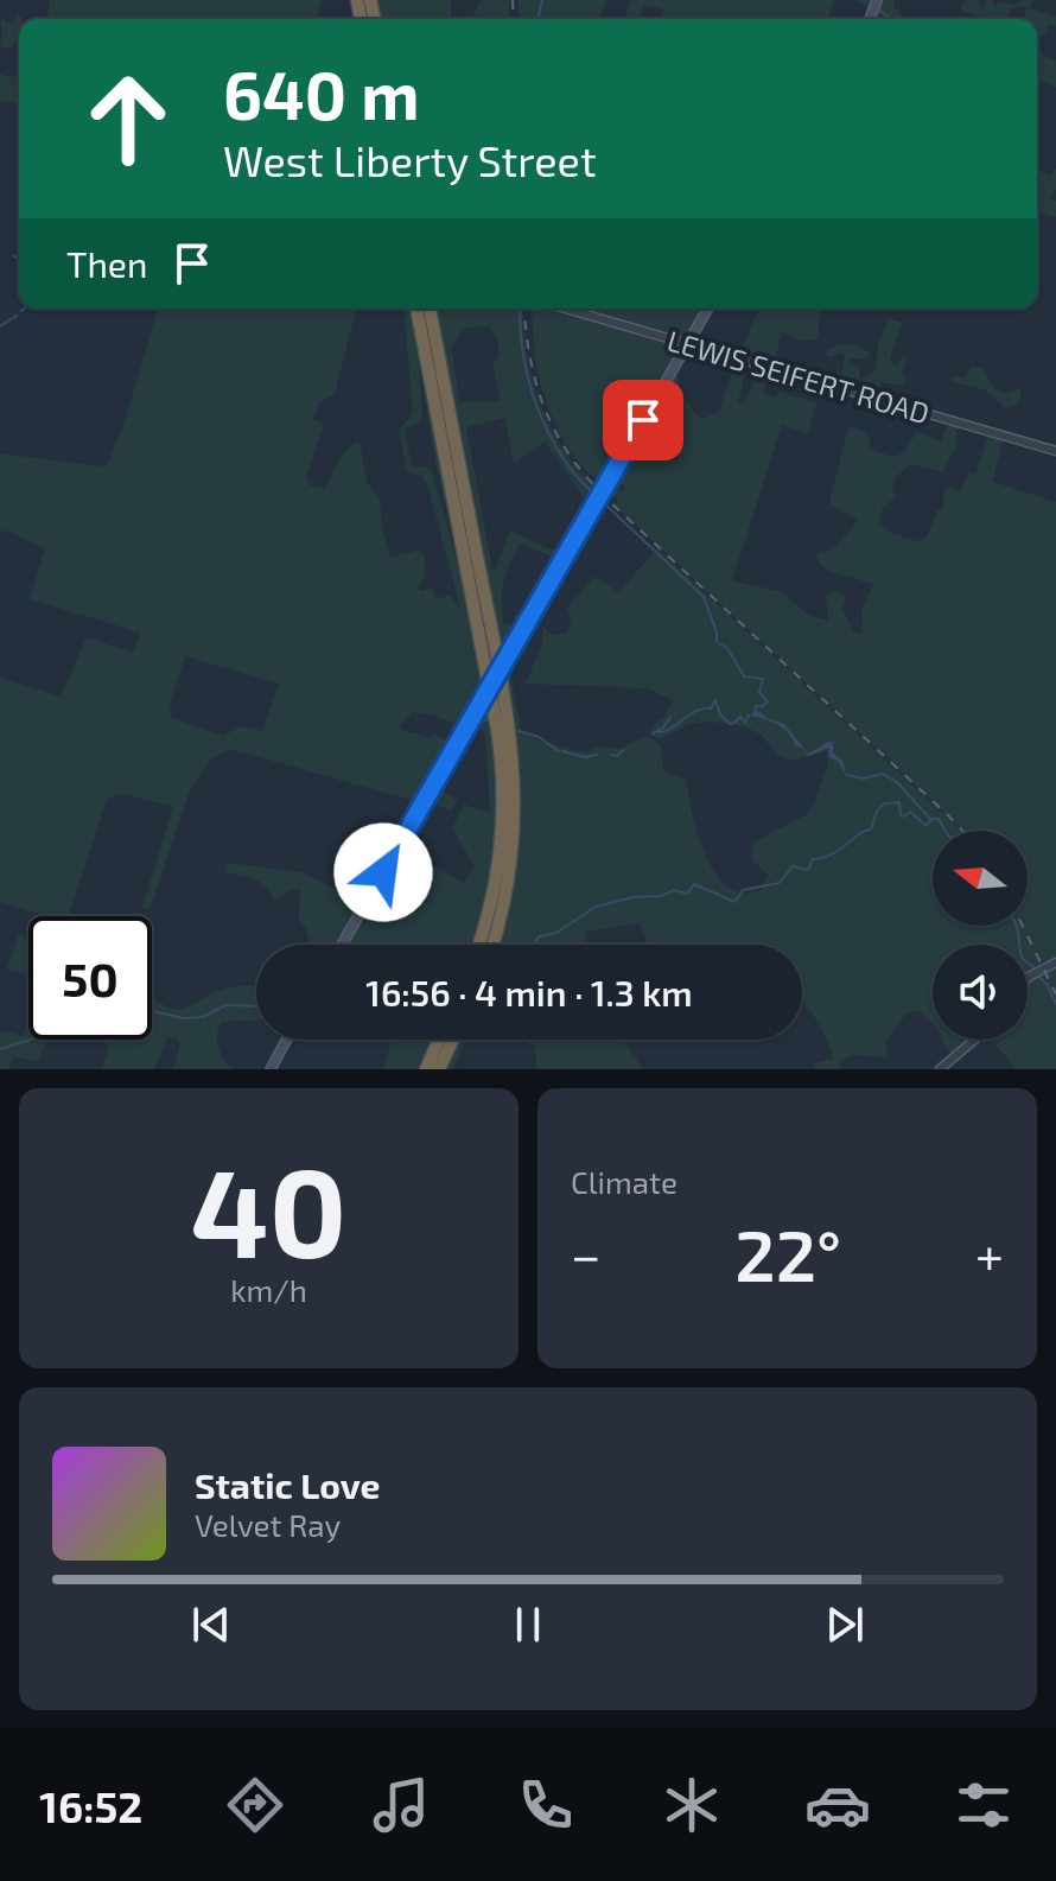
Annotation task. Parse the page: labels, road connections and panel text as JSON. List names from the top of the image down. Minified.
{"streets":{"street":["LEWIS SEIFERT ROAD"]},"north":"left","page":{"turn":["640 m","West Liberty Street"],"then":"Then","limit":"50","trip":"16:56 · 4 min · 1.3 km","tile":[["40","km/h"],"Climate"],"heat":["−","22°","+"],"song":["Static Love","Velvet Ray"],"tabs":"16:52"}}
